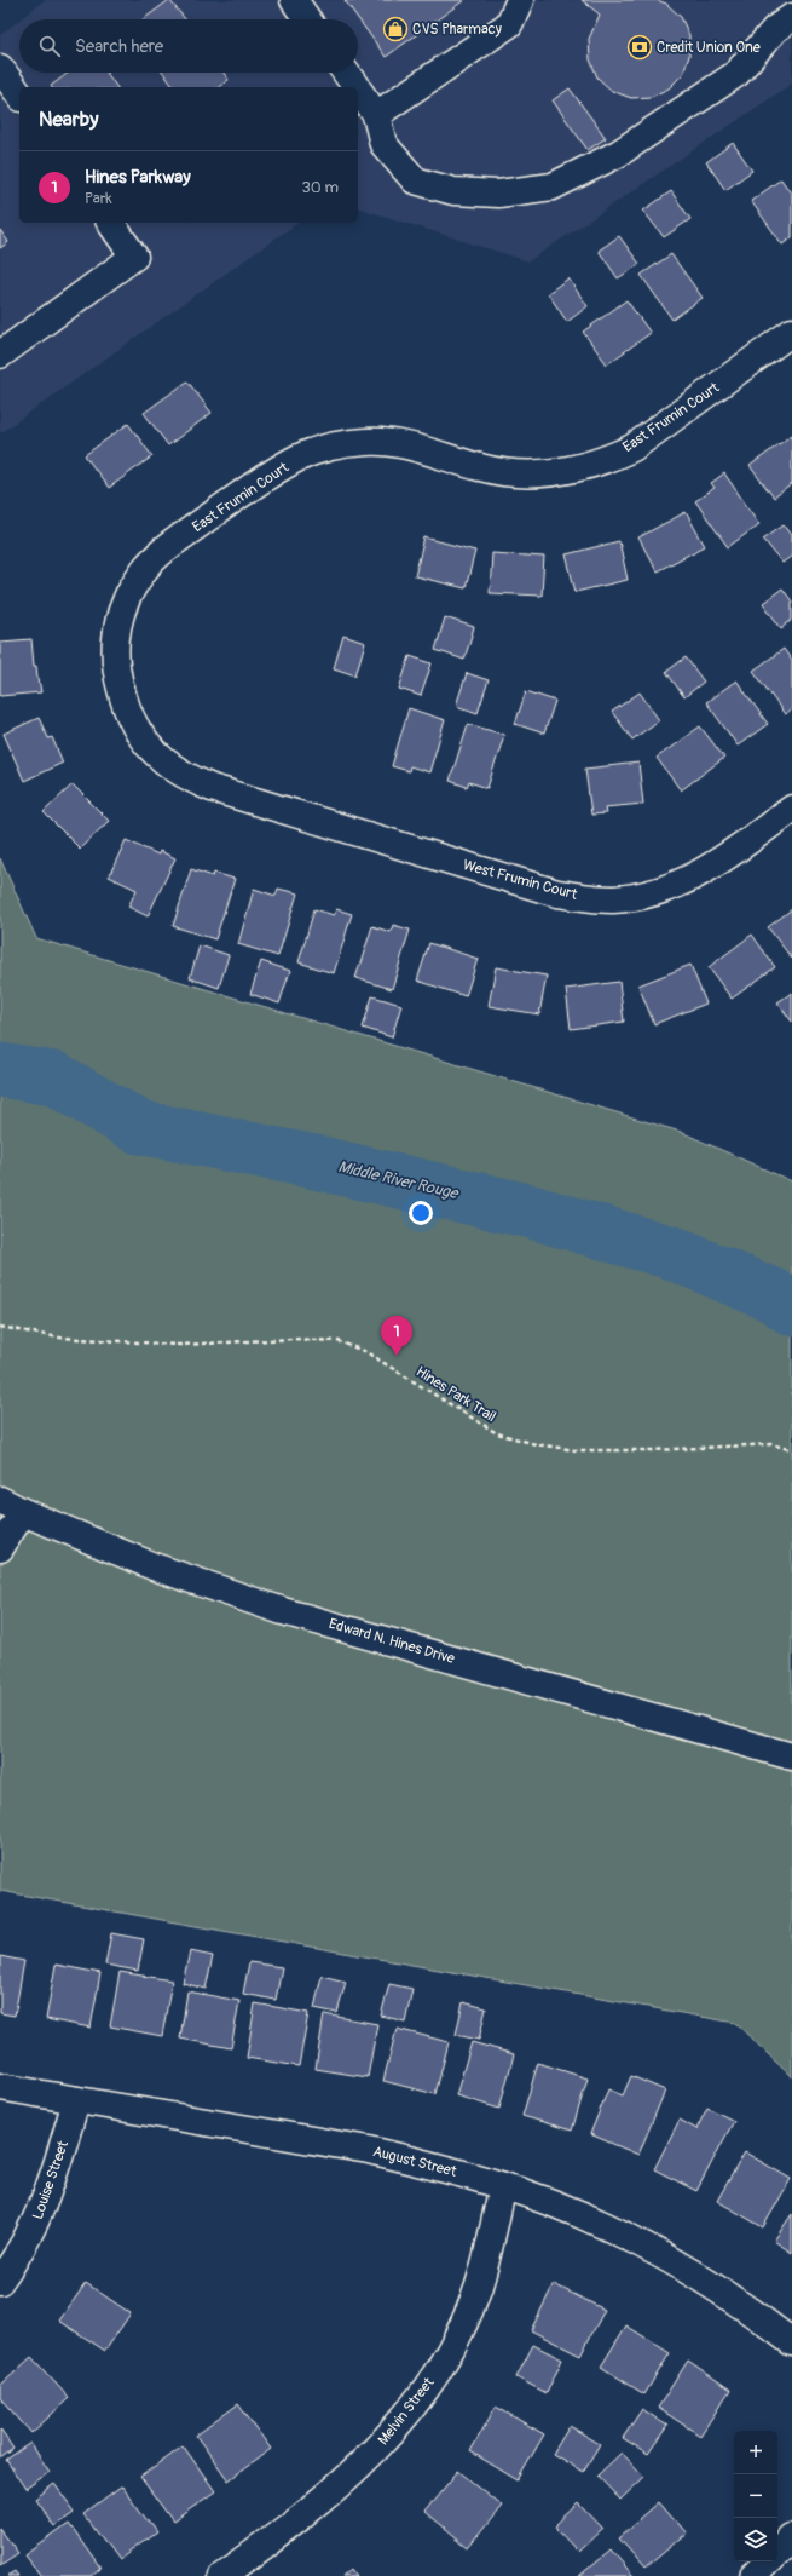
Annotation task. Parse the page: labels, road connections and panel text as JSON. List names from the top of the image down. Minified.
{"streets":{"street":["East Frumin Court","West Frumin Court","Edward N. Hines Drive","August Street","Louise Street","Melvin Street"],"path":["Hines Park Trail"]},"crossings":[["East Frumin Court","West Frumin Court"],["August Street","Louise Street"],["August Street","Melvin Street"]],"water":["Middle River Rouge"],"places":{"shop":["CVS Pharmacy"],"bank":["Credit Union One"]},"page":{"search":"Search here","heading":"Nearby","list":[{"mark":"1","name":"Hines Parkway","note":"Park","value":"30 m"}],"pins":"1","map_buttons":["+","−"]}}
